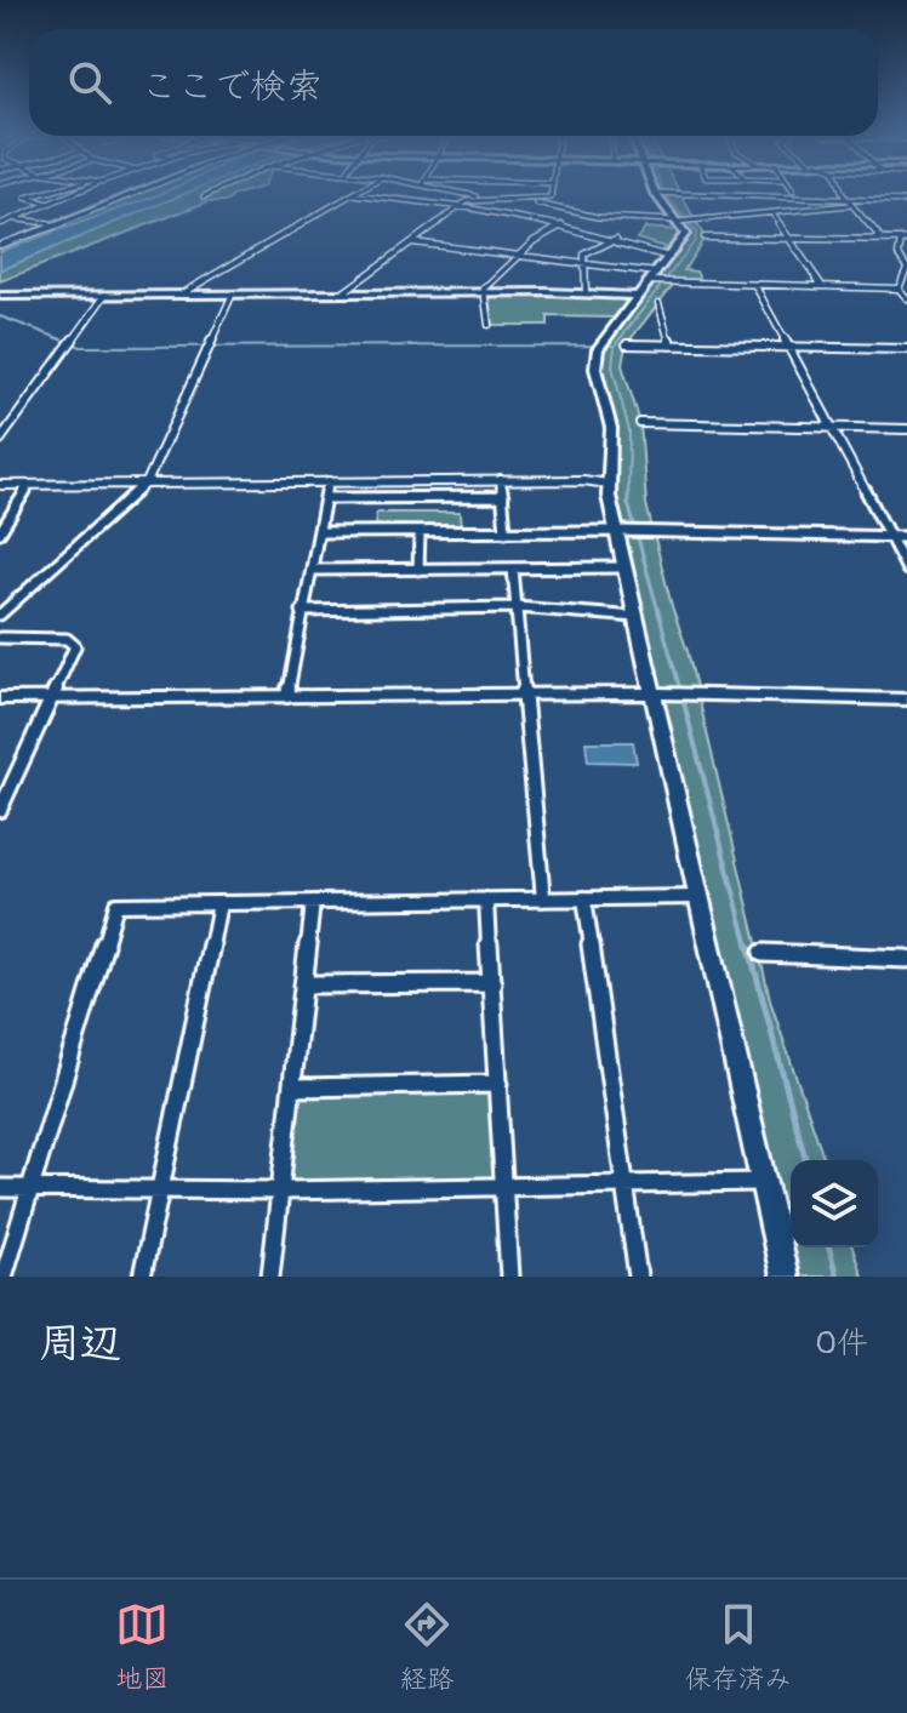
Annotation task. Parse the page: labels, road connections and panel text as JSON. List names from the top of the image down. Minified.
{"page":{"search":"ここで検索","heading":["周辺","0件"],"nav":["地図","経路","保存済み"]}}
